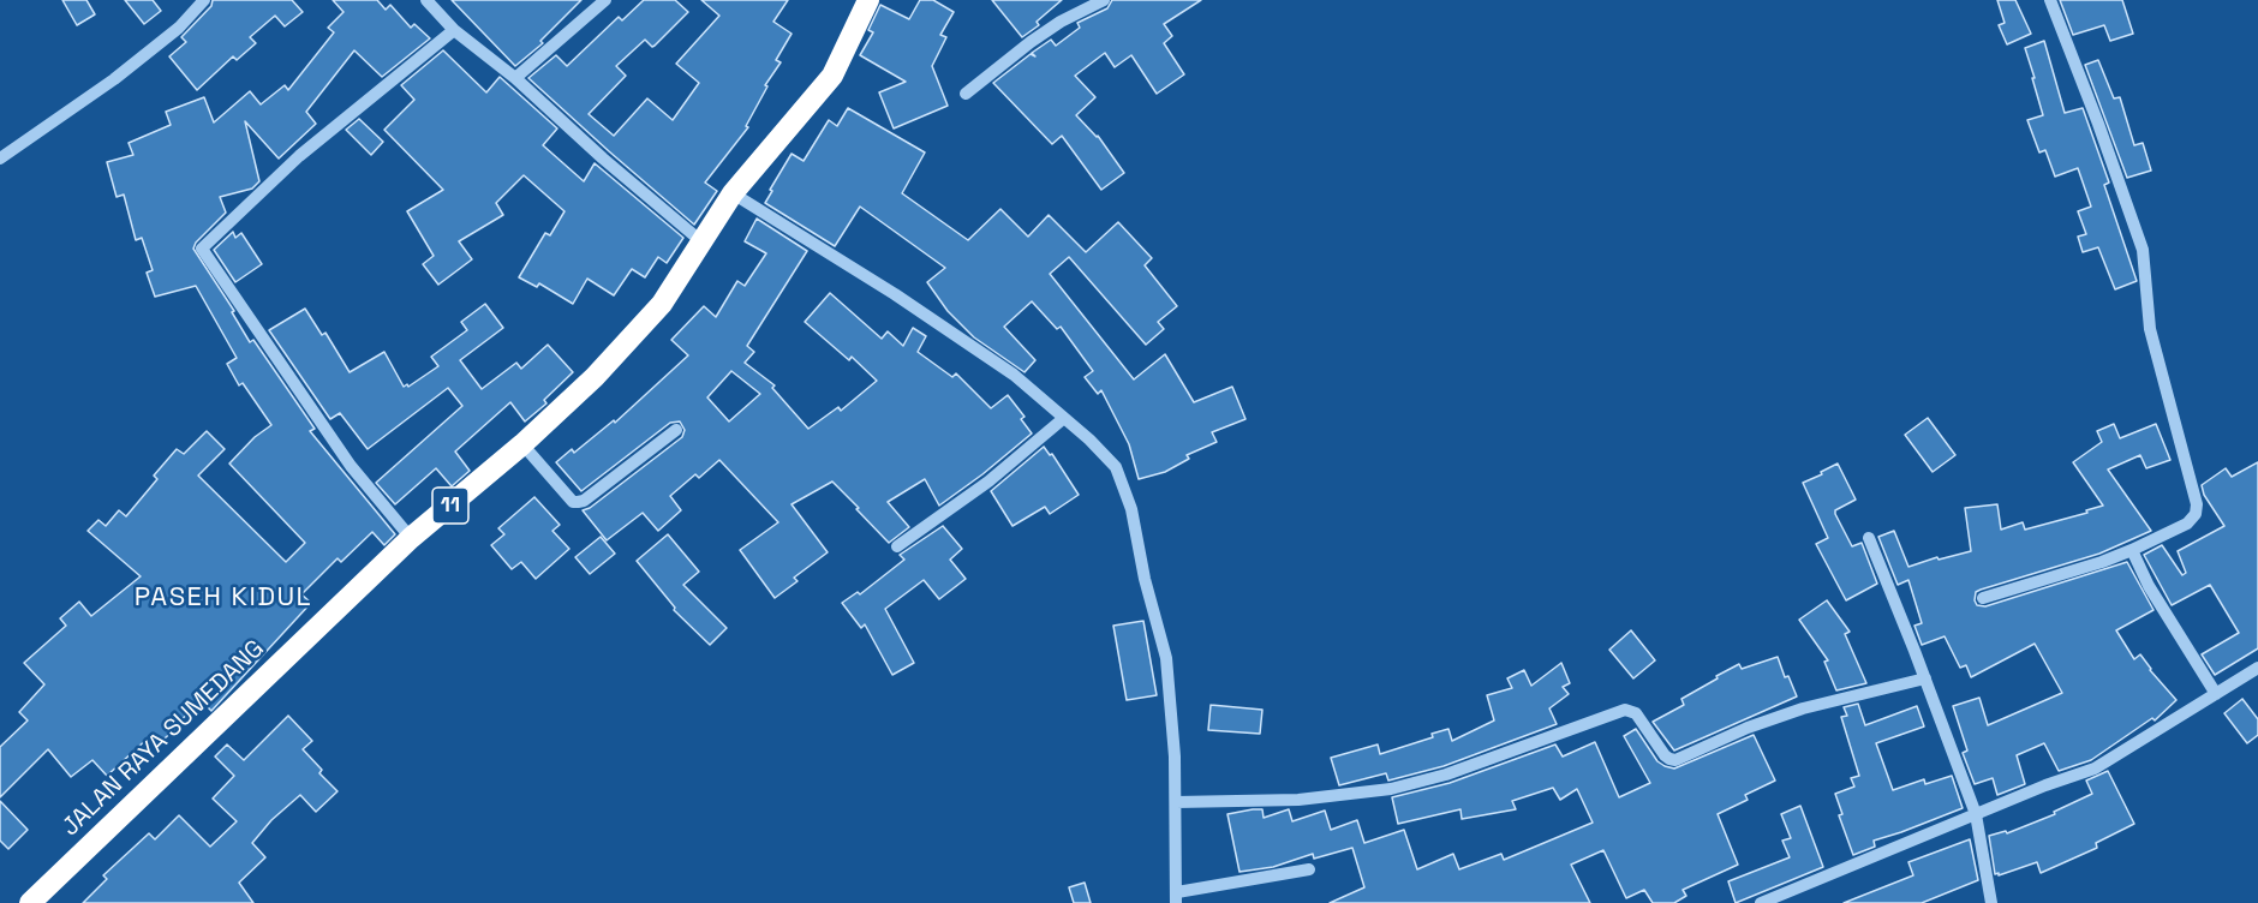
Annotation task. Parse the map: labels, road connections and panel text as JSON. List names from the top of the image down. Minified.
{"streets":{"highway":["11","JALAN RAYA SUMEDANG"]},"districts":["PASEH KIDUL"]}
